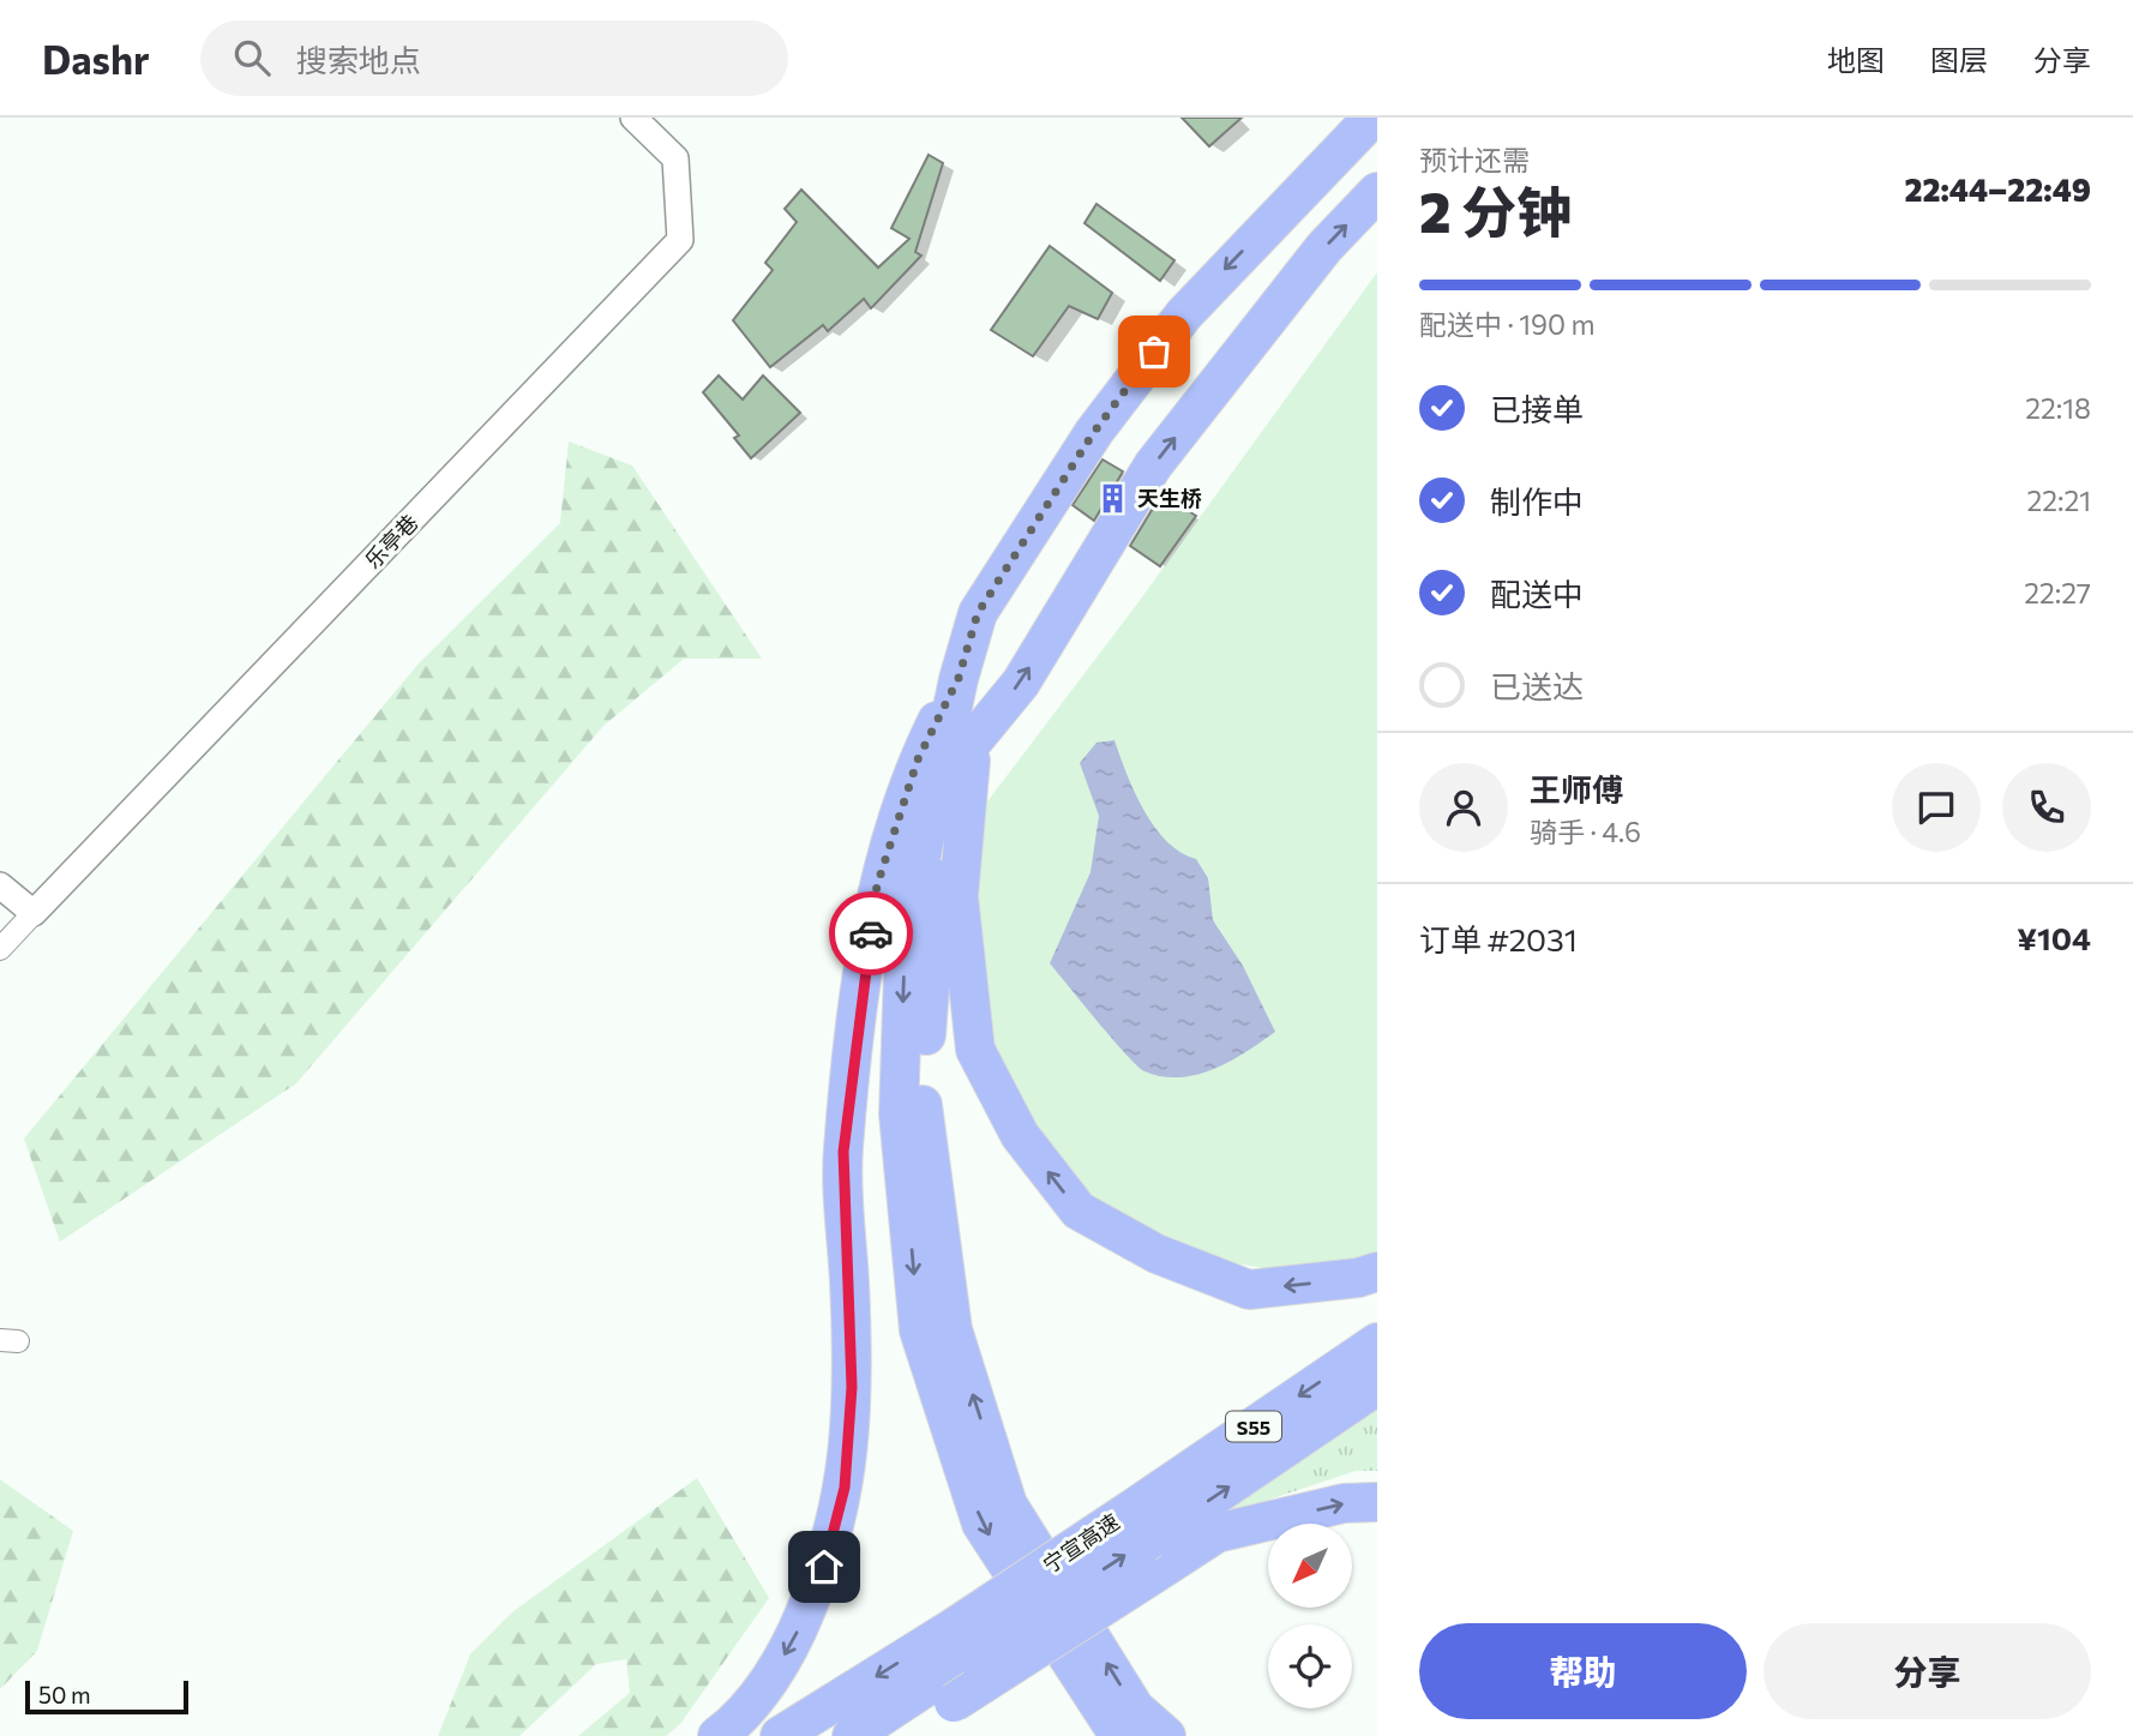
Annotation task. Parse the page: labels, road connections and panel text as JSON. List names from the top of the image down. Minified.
{"streets":{"highway":["S55","宁宣高速"],"street":["乐亭巷"]},"places":{"building":["天生桥"]},"scale_bar":"50 m","north":"bottom left","page":{"header":"Dashr","search":"搜索地点","nav":["地图","图层","分享"],"heading":["2 分钟","预计还需","22:44–22:49"],"panel":["王师傅","骑手 · 4.6","订单 #2031","¥104"],"bar":"配送中 · 190 m","list":[["已接单","22:18"],["制作中","22:21"],["配送中","22:27"],"已送达"],"buttons":["帮助","分享"],"scale":"50 m"}}
